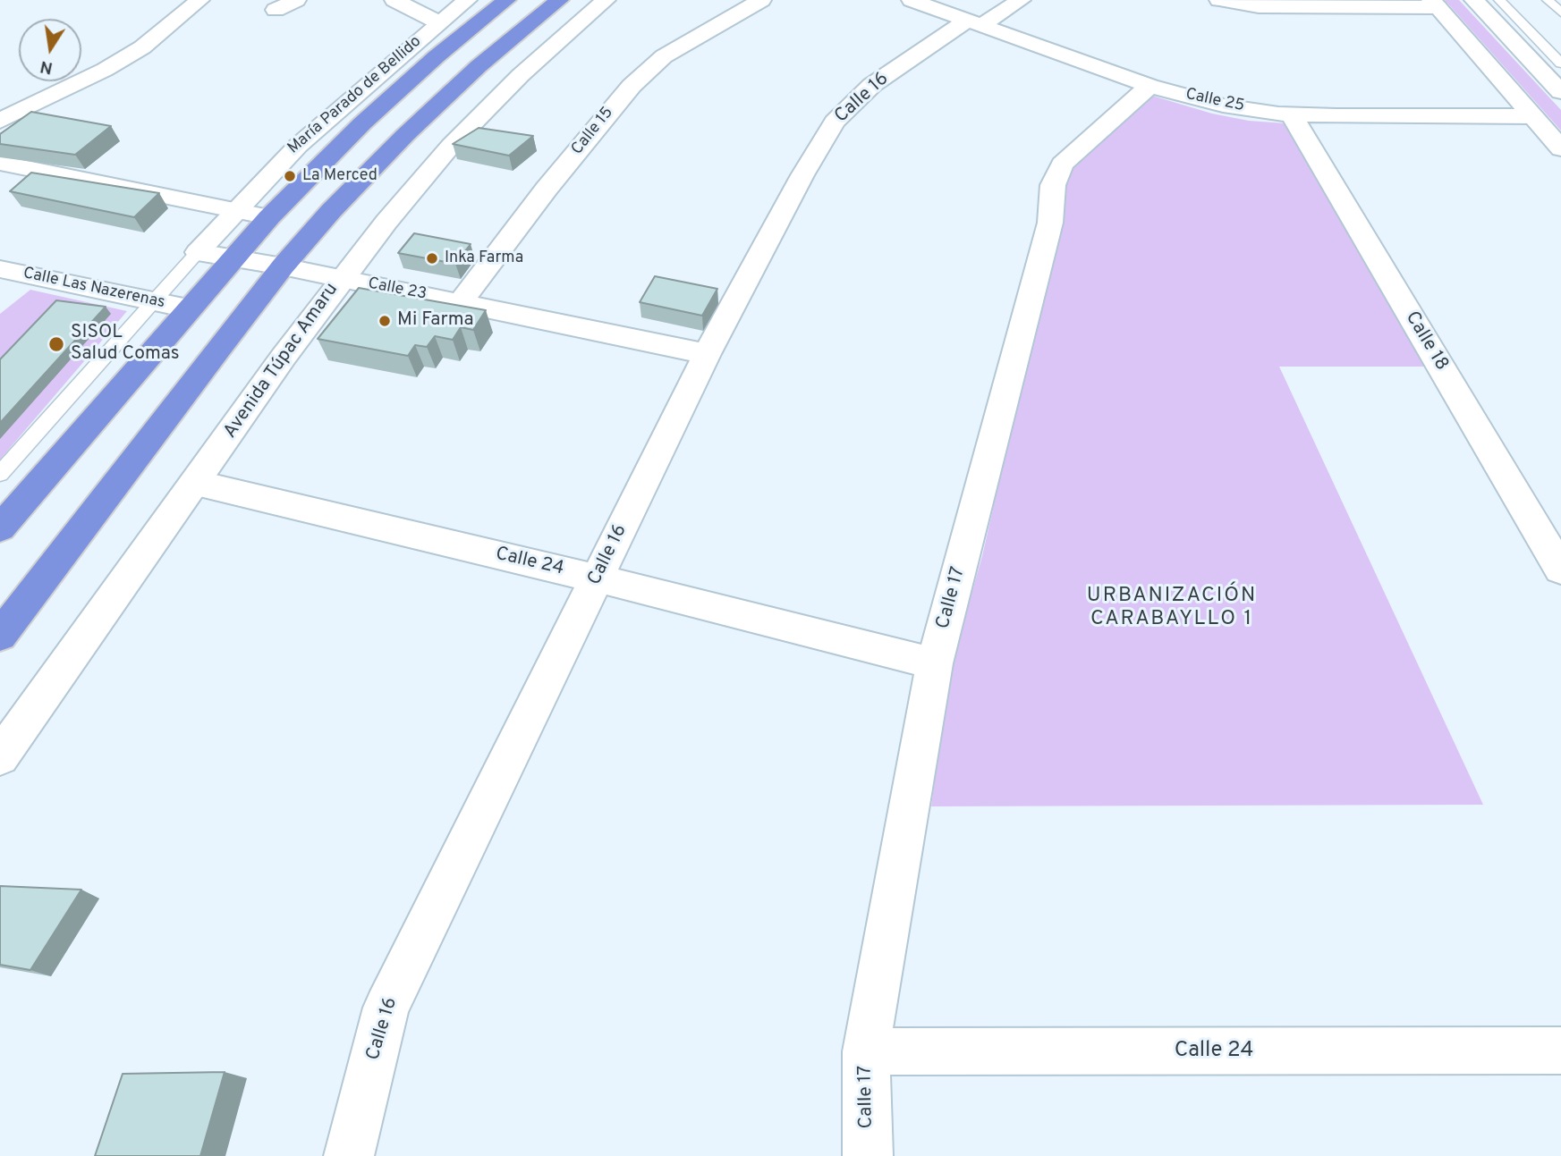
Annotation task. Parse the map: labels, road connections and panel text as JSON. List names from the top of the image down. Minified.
{"streets":{"street":["María Parado de Bellido","Calle 16","Calle 25","Calle 15","Calle Las Nazerenas","Calle 23","Calle 18","Avenida Túpac Amaru","Calle 24","Calle 17"]},"crossings":[["María Parado de Bellido","Calle 23"],["Calle 16","Calle 25"],["Calle 16","Calle 23"],["Calle 16","Calle 24"],["Calle 25","Calle 18"],["Calle 25","Calle 17"],["Calle 15","Calle 23"],["Calle 23","Avenida Túpac Amaru"],["Avenida Túpac Amaru","Calle 24"],["Calle 24","Calle 17"]],"districts":["URBANIZACIÓN CARABAYLLO 1"],"places":["La Merced","Inka Farma","Mi Farma","SISOL Salud Comas"],"north":"bottom"}
